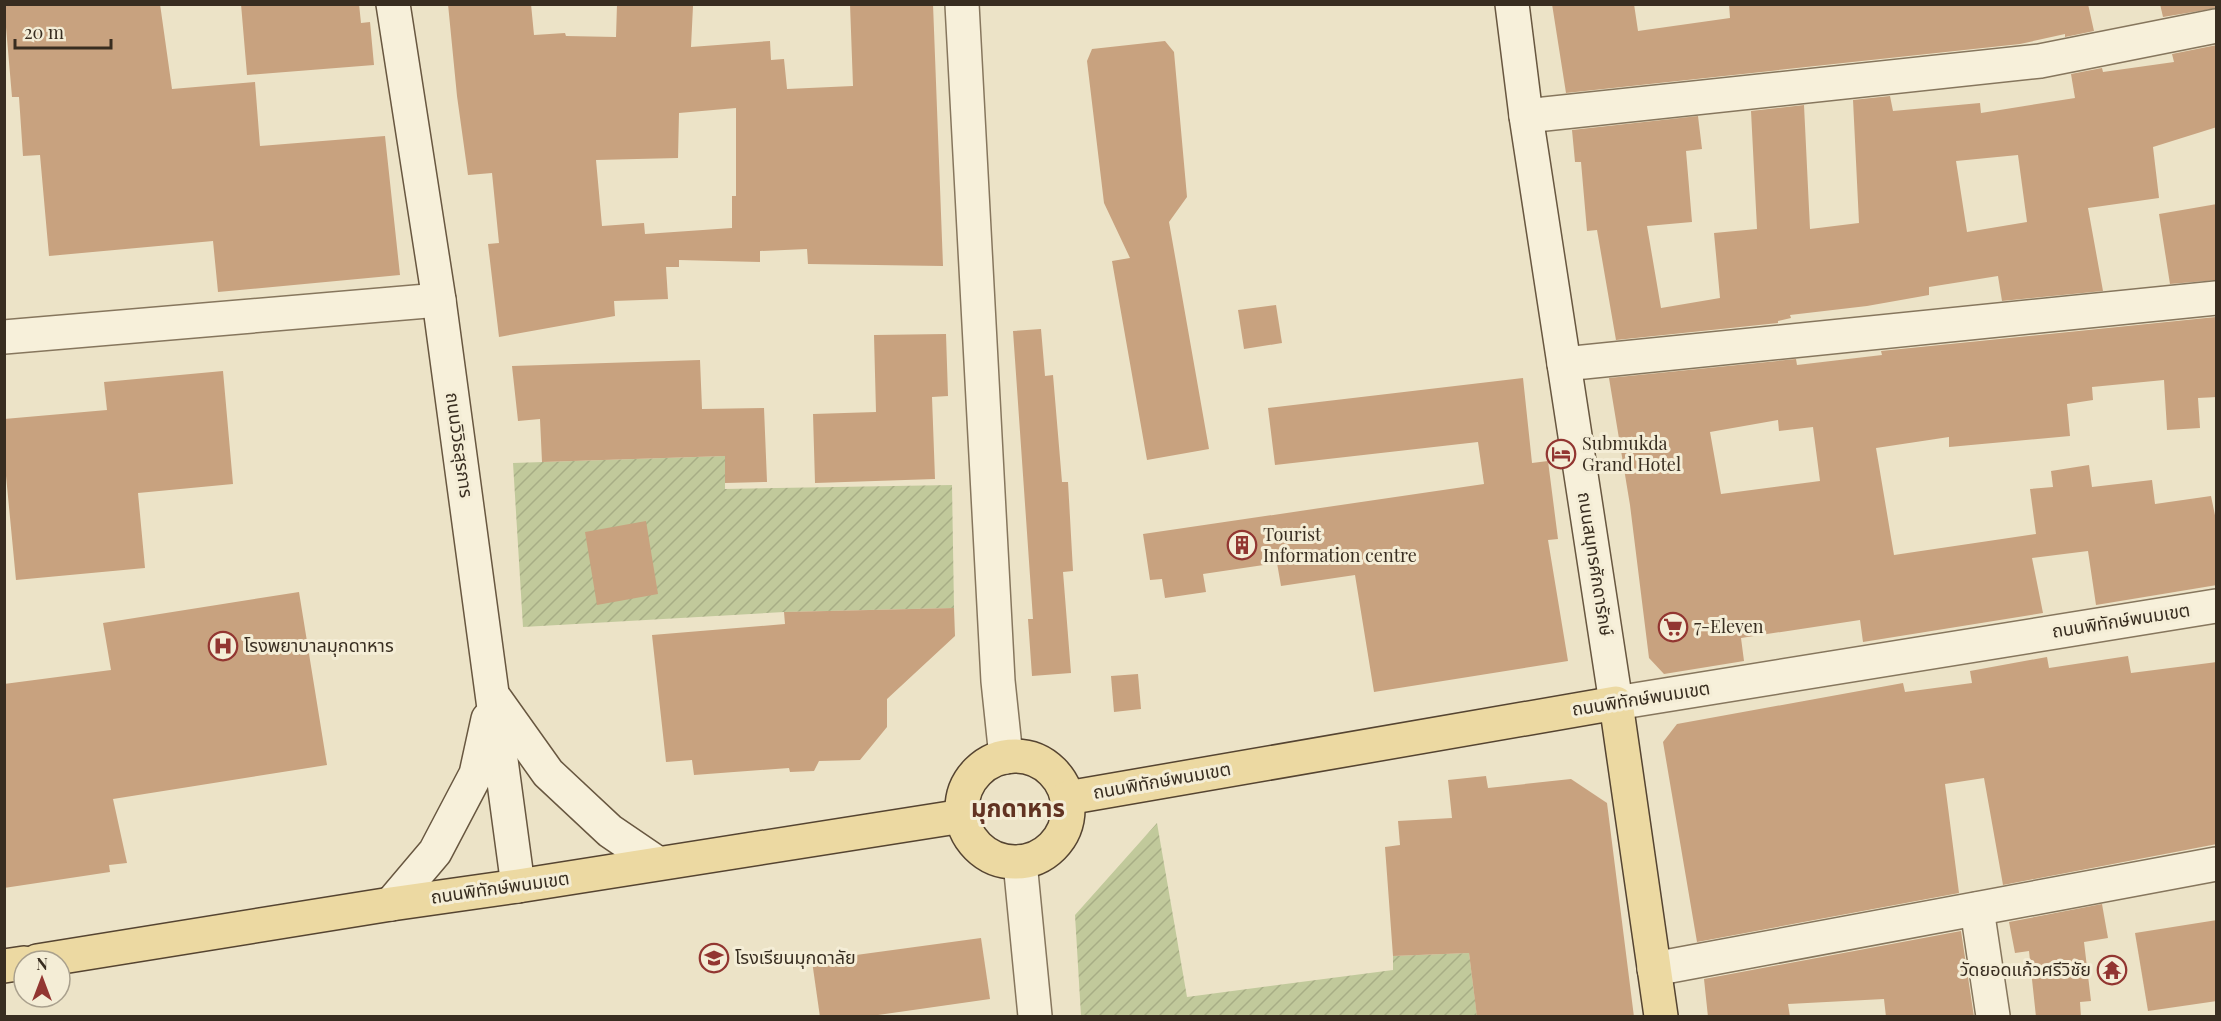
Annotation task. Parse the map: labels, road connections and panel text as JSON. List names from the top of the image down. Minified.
{"streets":{"main road":["ถนนสมุทรศักดารักษ์","ถนนพิทักษ์พนมเขต"],"street":["ถนนวิวิธสุรการ"]},"crossings":[["ถนนวิวิธสุรการ","ถนนพิทักษ์พนมเขต"],["ถนนสมุทรศักดารักษ์","ถนนพิทักษ์พนมเขต"]],"districts":["มุกดาหาร"],"places":{"hotel":["Submukda Grand Hotel"],"building":["Tourist Information centre"],"supermarket":["7-Eleven"],"hospital":["โรงพยาบาลมุกดาหาร"],"school or university":["โรงเรียนมุกดาลัย"],"temple":["วัดยอดแก้วศรีวิชัย"]},"scale_bar":"20 m","north":"top"}
